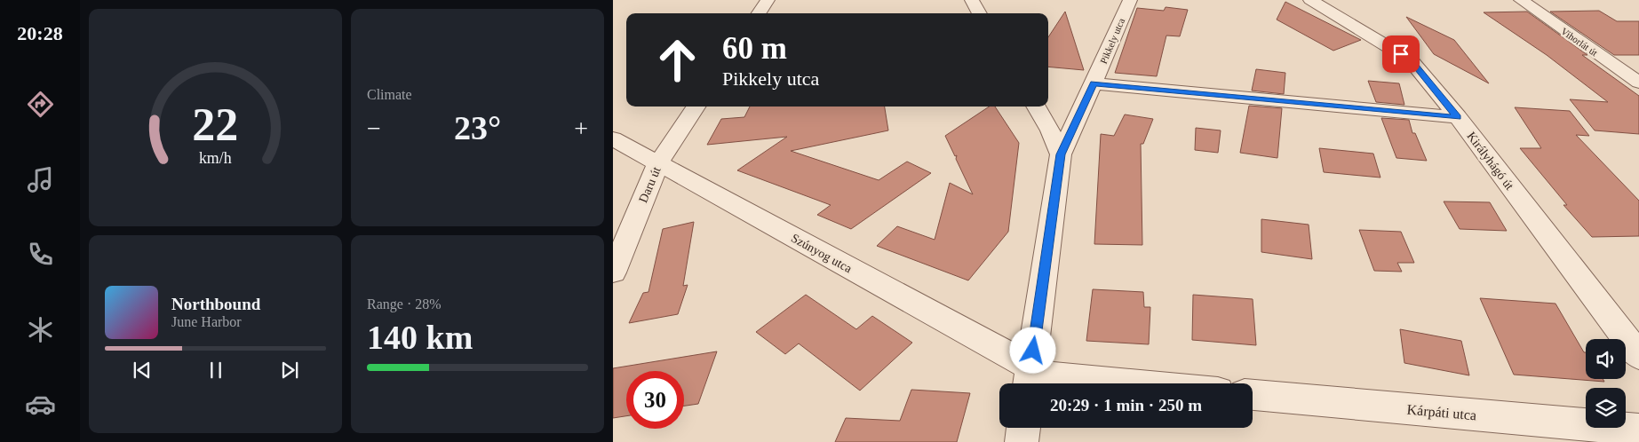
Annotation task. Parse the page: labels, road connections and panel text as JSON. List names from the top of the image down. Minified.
{"streets":{"street":["Pikkely utca","Vihorlát út","Királyhágó út","Daru út","Szúnyog utca","Kárpáti utca"]},"crossings":[["Daru út","Szúnyog utca"]],"page":{"tabs":"20:28","tile":["Climate",["Range · 28%","140 km"]],"turn":["60 m","Pikkely utca"],"heat":["−","23°","+"],"song":["Northbound","June Harbor"],"limit":"30","trip":"20:29 · 1 min · 250 m","gauge":["22","km/h"]}}
